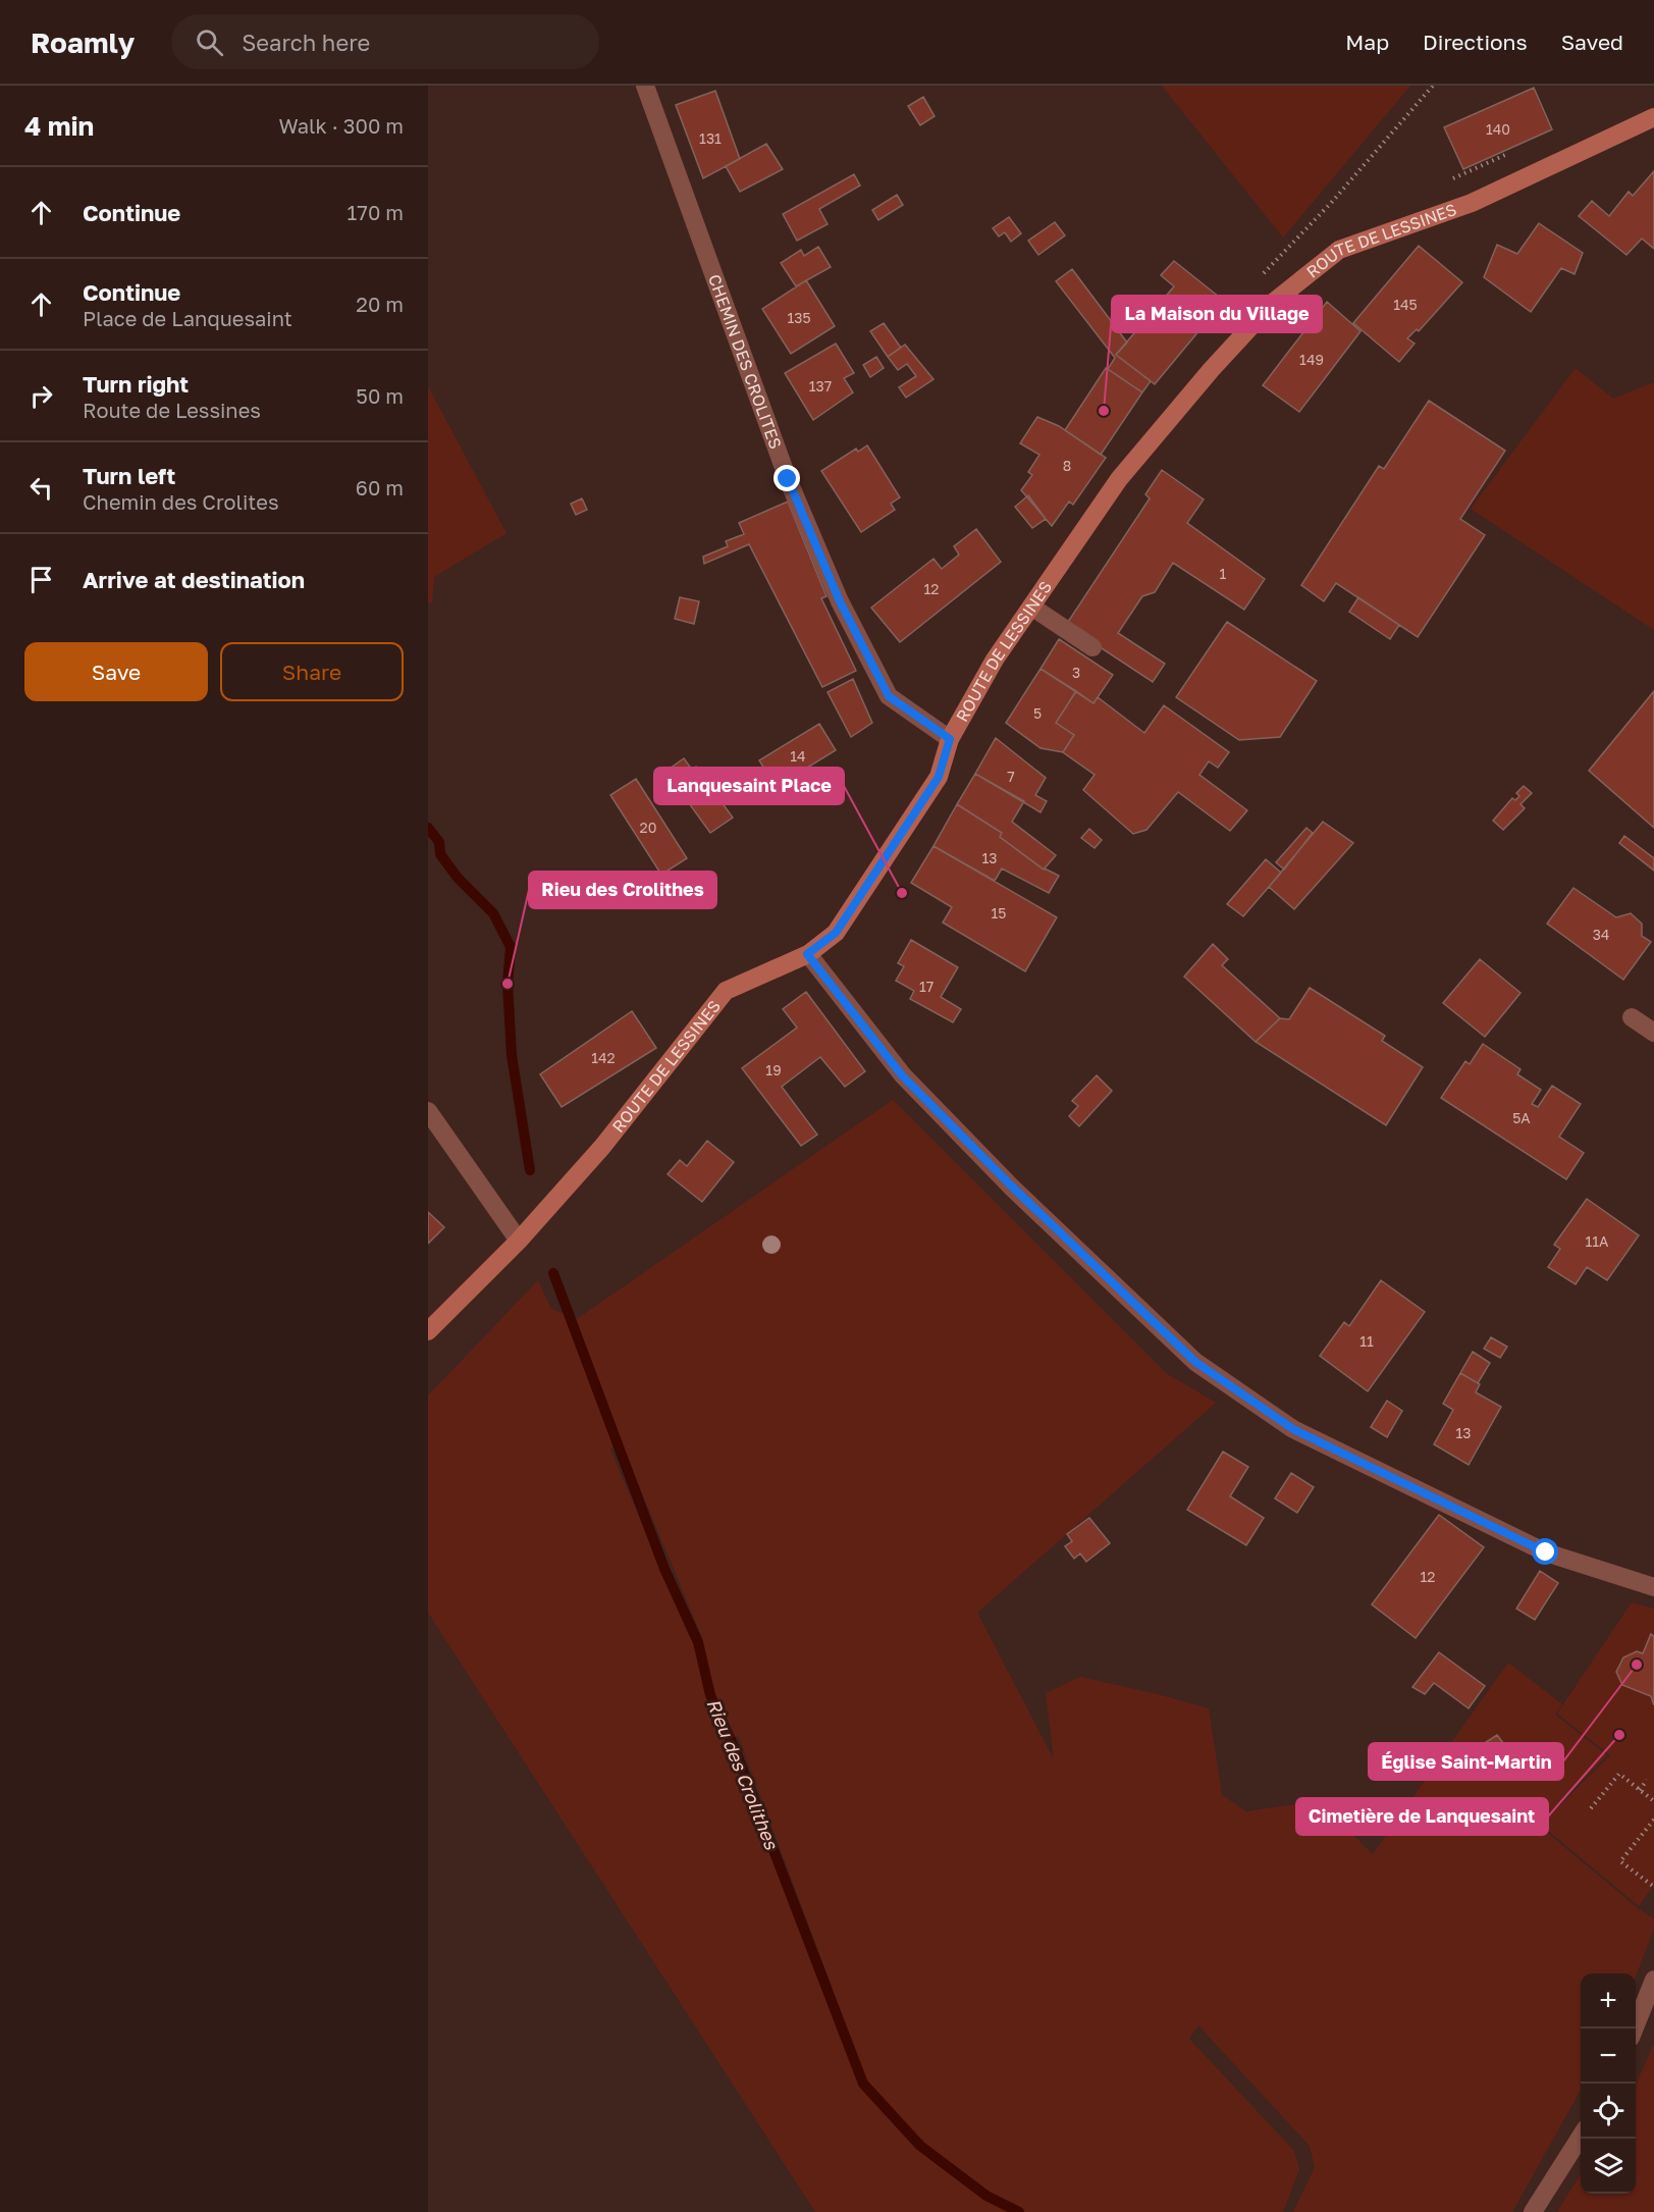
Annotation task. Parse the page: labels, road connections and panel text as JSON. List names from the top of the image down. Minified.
{"streets":{"main road":["ROUTE DE LESSINES"],"street":["CHEMIN DES CROLITES"]},"crossings":[["ROUTE DE LESSINES","CHEMIN DES CROLITES"]],"water":["Rieu des Crolithes"],"places":["La Maison du Village","Lanquesaint Place","Rieu des Crolithes","Église Saint-Martin","Cimetière de Lanquesaint"],"house_numbers":["140","131","145","135","149","137","8","1","12","3","5","14","7","20","13","15","34","17","142","19","5A","11A","11","13","12"],"page":{"header":"Roamly","search":"Search here","nav":["Map","Directions","Saved"],"heading":["4 min","Walk · 300 m"],"list":[["Continue","170 m"],["Continue","Place de Lanquesaint","20 m"],["Turn right","Route de Lessines","50 m"],["Turn left","Chemin des Crolites","60 m"],"Arrive at destination"],"buttons":["Save","Share"],"map_buttons":["+","−"]}}
